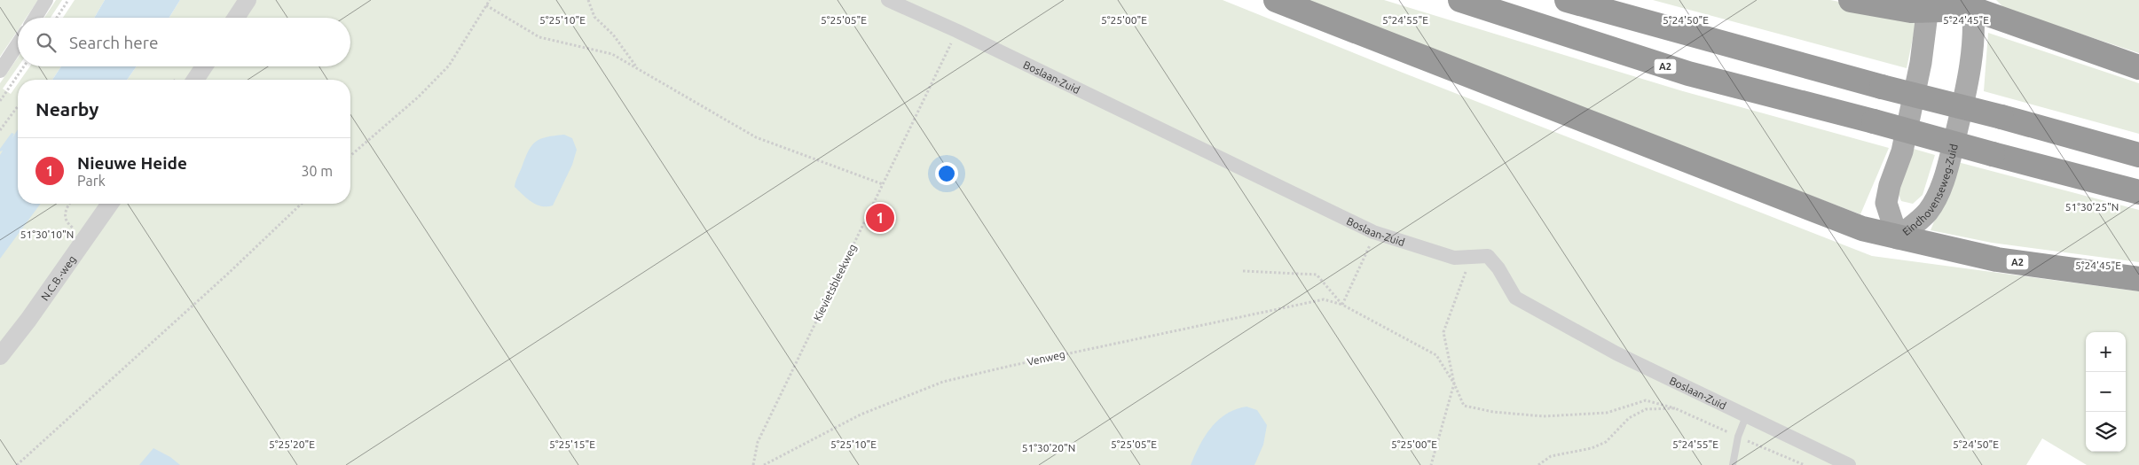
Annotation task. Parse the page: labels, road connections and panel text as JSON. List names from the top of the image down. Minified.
{"streets":{"highway":["A2"],"main road":["Eindhovenseweg-Zuid"],"street":["Boslaan-Zuid","N.C.B.-weg"],"path":["Kievietsbleekweg","Venweg"]},"crossings":[["A2","Eindhovenseweg-Zuid"],["Boslaan-Zuid","Kievietsbleekweg"]],"page":{"search":"Search here","heading":"Nearby","list":[{"mark":"1","name":"Nieuwe Heide","note":"Park","value":"30 m"}],"pins":"1","map_buttons":["+","−"]},"coordinates":["5°25'10\"E","5°25'05\"E","5°25'00\"E","5°24'55\"E","5°24'50\"E","5°24'45\"E","51°30'25\"N","51°30'10\"N","5°25'20\"E","5°25'15\"E","51°30'20\"N"]}
